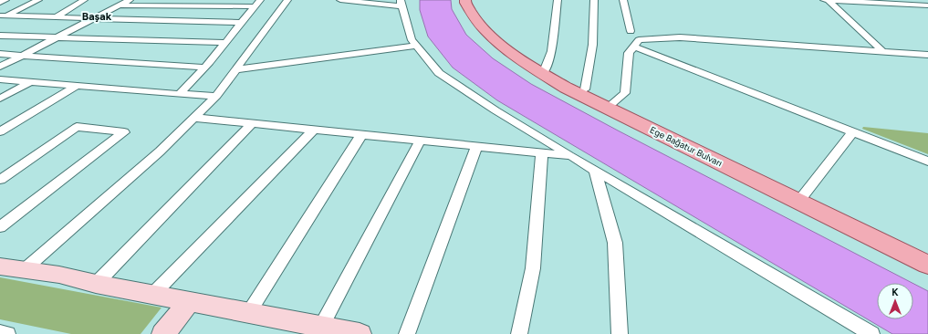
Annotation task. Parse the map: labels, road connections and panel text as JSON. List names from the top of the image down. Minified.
{"streets":{"main road":["Ege Bağatur Bulvarı"]},"districts":["Başak"],"north":"top"}
